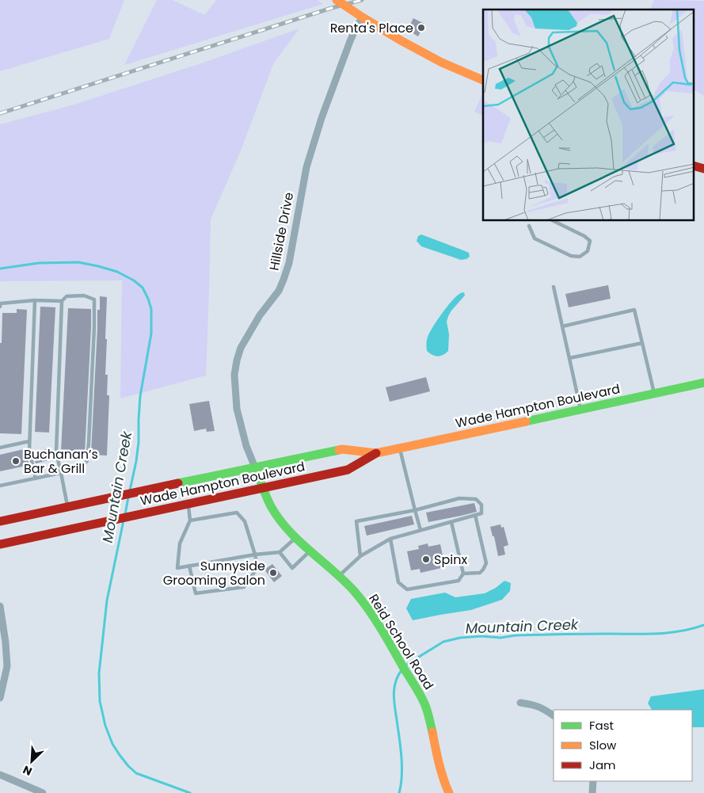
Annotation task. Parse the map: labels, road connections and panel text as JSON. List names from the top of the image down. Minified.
{"streets":{"main road":["Wade Hampton Boulevard","Reid School Road"],"street":["Hillside Drive"]},"crossings":[["Hillside Drive","Wade Hampton Boulevard"],["Hillside Drive","Reid School Road"],["Wade Hampton Boulevard","Reid School Road"]],"water":["Mountain Creek"],"places":["Renta's Place","Buchanan’s Bar & Grill","Spinx","Sunnyside Grooming Salon"],"legend":["Fast","Slow","Jam"],"north":"bottom left"}
